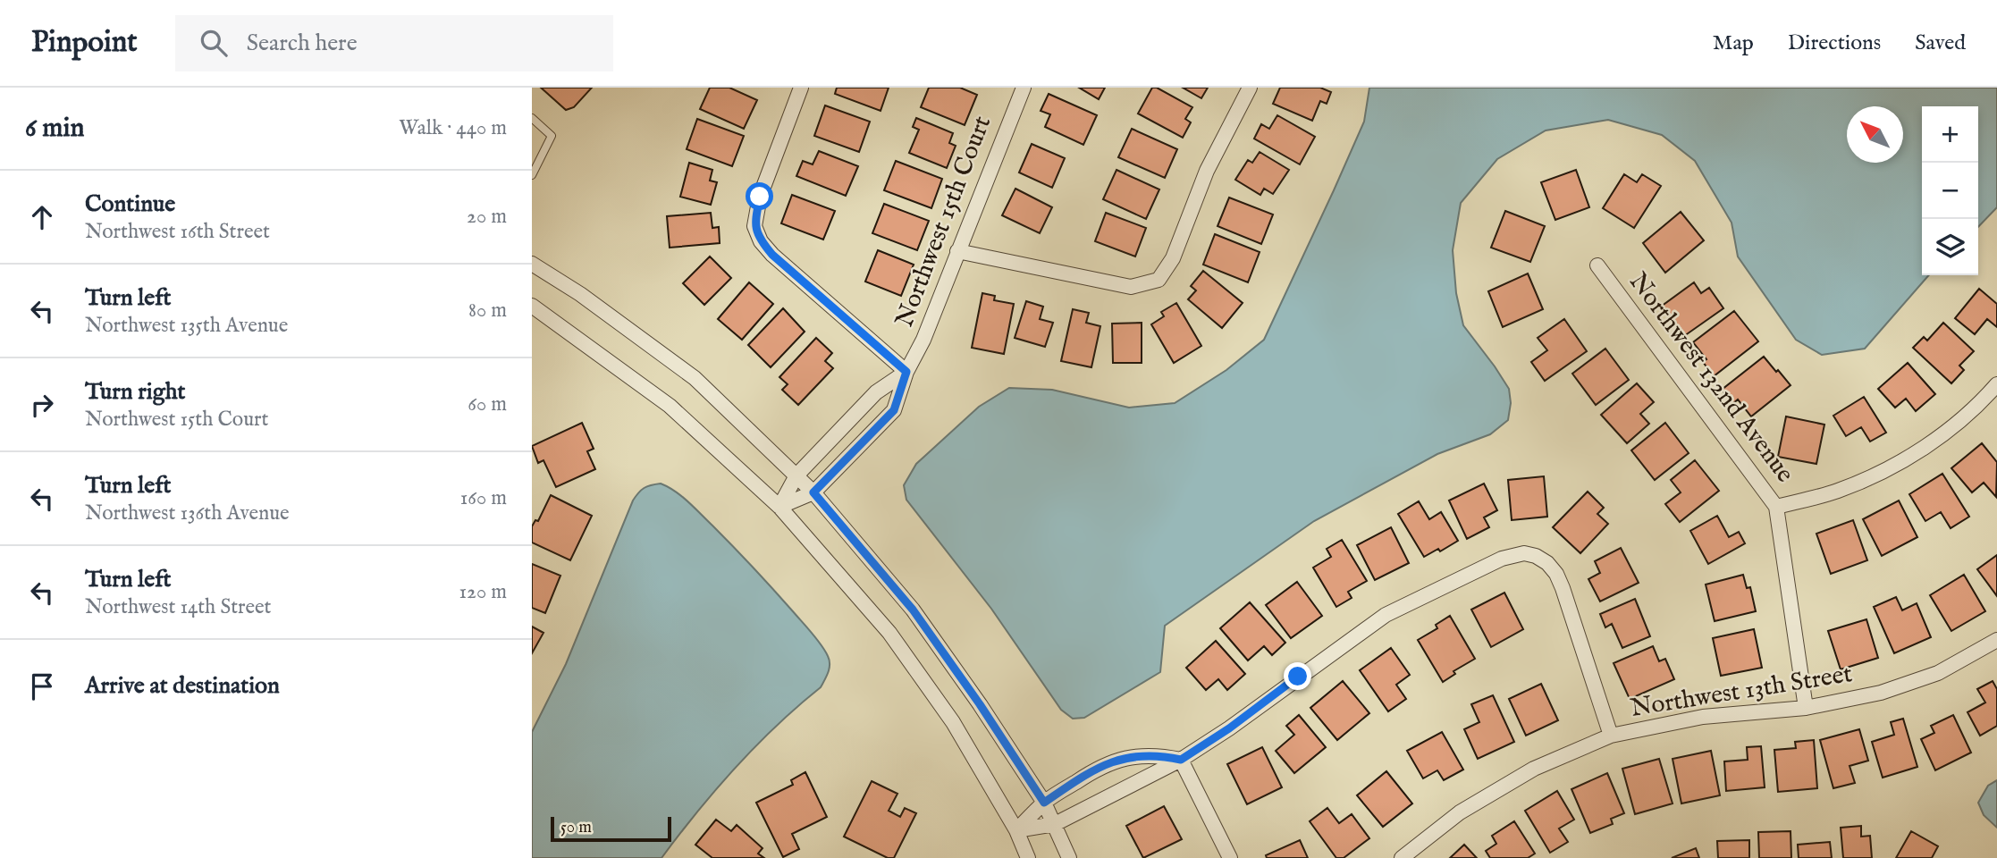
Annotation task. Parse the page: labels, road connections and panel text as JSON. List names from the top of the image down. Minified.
{"streets":{"street":["Northwest 15th Court","Northwest 132nd Avenue","Northwest 13th Street"]},"crossings":[["Northwest 132nd Avenue","Northwest 13th Street"]],"scale_bar":"50 m","north":"top left","page":{"header":"Pinpoint","search":"Search here","nav":["Map","Directions","Saved"],"heading":["6 min","Walk · 440 m"],"map_buttons":["+","−"],"list":[["Continue","Northwest 16th Street","20 m"],["Turn left","Northwest 135th Avenue","80 m"],["Turn right","Northwest 15th Court","60 m"],["Turn left","Northwest 136th Avenue","160 m"],["Turn left","Northwest 14th Street","120 m"],"Arrive at destination"],"scale":"50 m"}}
